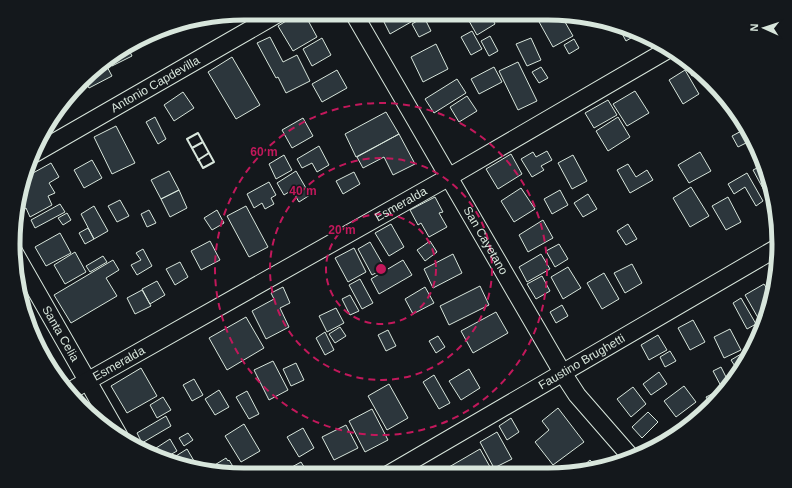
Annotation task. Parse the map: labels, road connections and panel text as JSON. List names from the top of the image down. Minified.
{"streets":{"street":["Antonio Capdevilla","Esmeralda","San Cayetano","Santa Celia","Faustino Brughetti"]},"crossings":[["Esmeralda","San Cayetano"],["Esmeralda","Santa Celia"],["San Cayetano","Faustino Brughetti"]],"north":"left","rings":["60 m","40 m","20 m"]}
